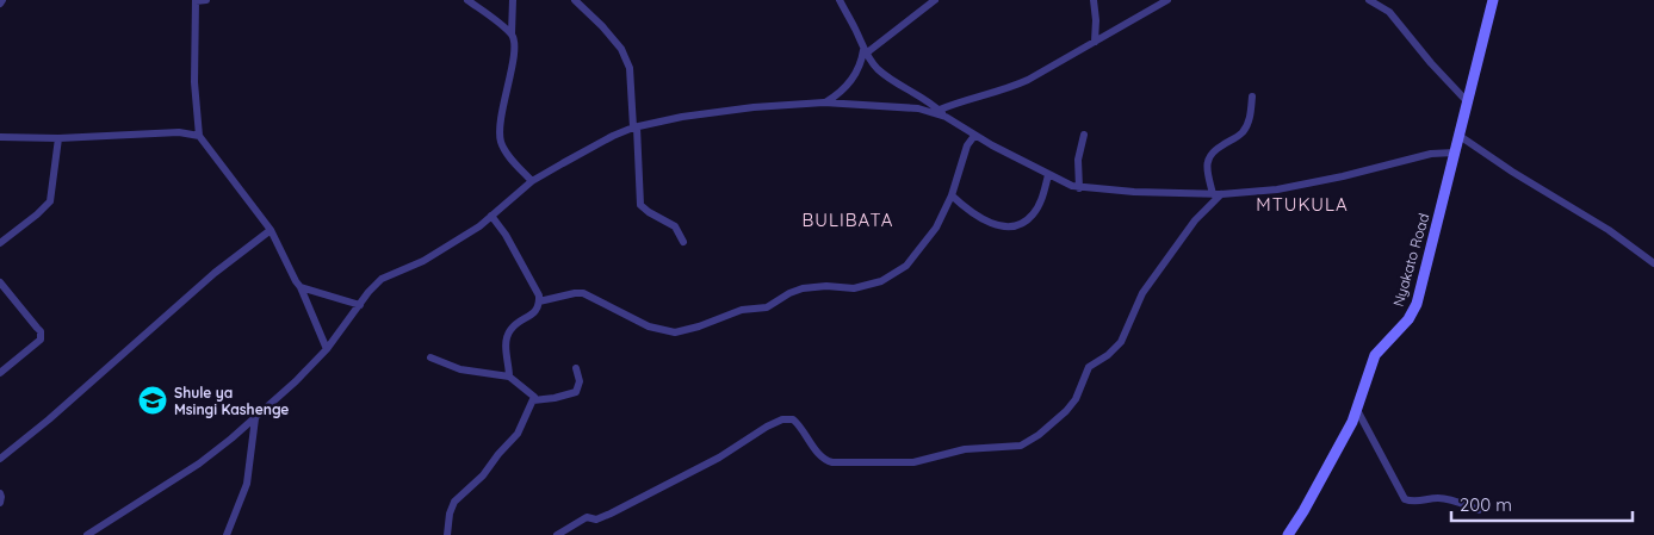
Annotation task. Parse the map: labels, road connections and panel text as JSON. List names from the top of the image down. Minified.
{"streets":{"street":["Nyakato Road"]},"districts":["MTUKULA","BULIBATA"],"places":{"school or university":["Shule ya Msingi Kashenge"]},"scale_bar":"200 m"}
